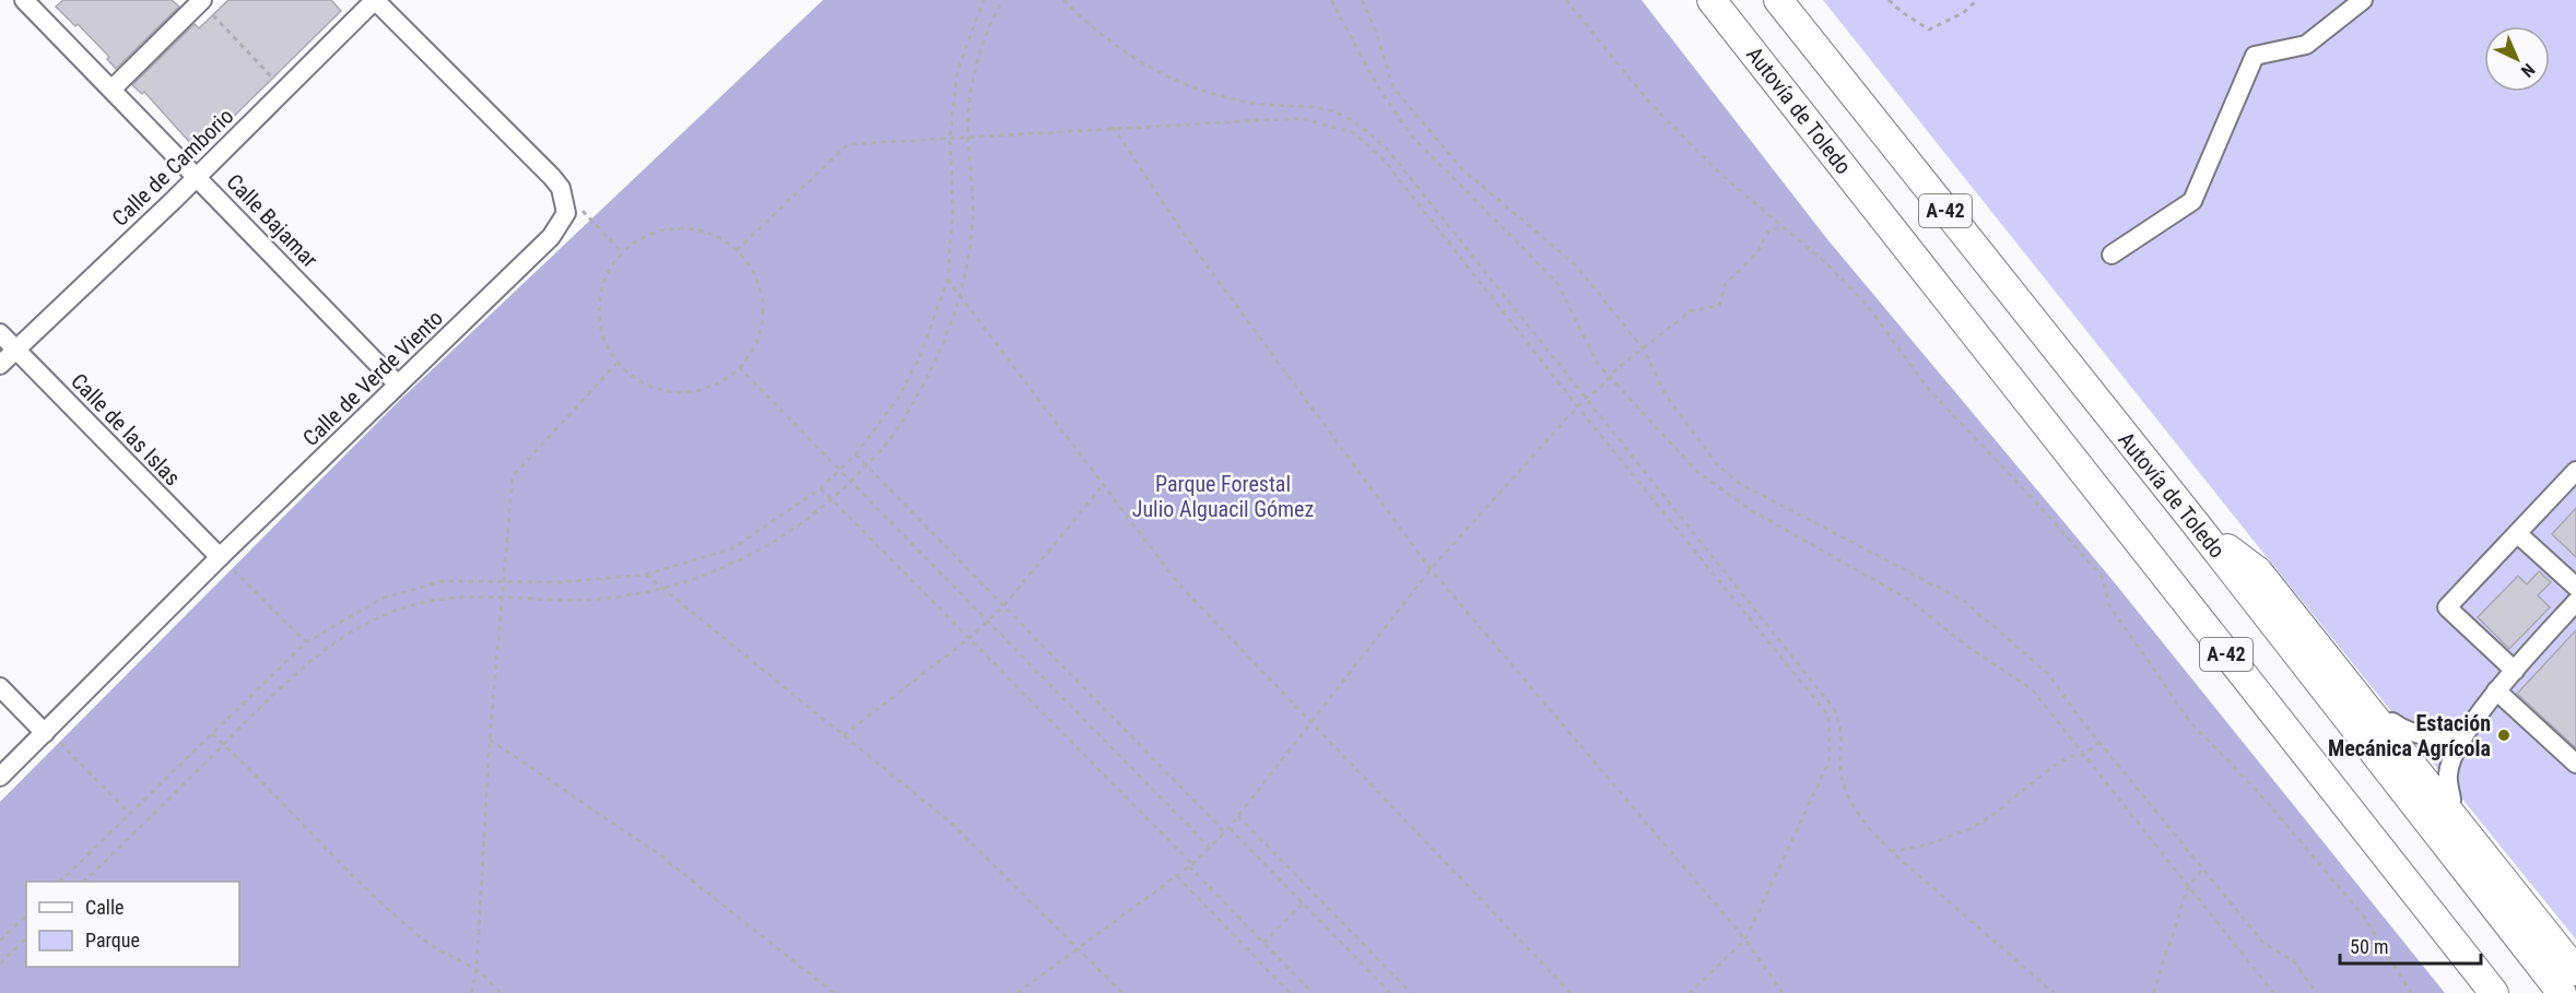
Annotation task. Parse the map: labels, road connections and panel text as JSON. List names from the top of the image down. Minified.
{"streets":{"highway":["Autovía de Toledo","A-42"],"street":["Calle de Camborio","Calle Bajamar","Calle de Verde Viento","Calle de las Islas"]},"crossings":[["Calle de Camborio","Calle Bajamar"],["Calle de Camborio","Calle de las Islas"],["Calle Bajamar","Calle de Verde Viento"],["Calle de Verde Viento","Calle de las Islas"]],"parks":["Parque Forestal Julio Alguacil Gómez"],"places":["Estación Mecánica Agrícola"],"legend":["Calle","Parque"],"scale_bar":"50 m","north":"bottom right"}
